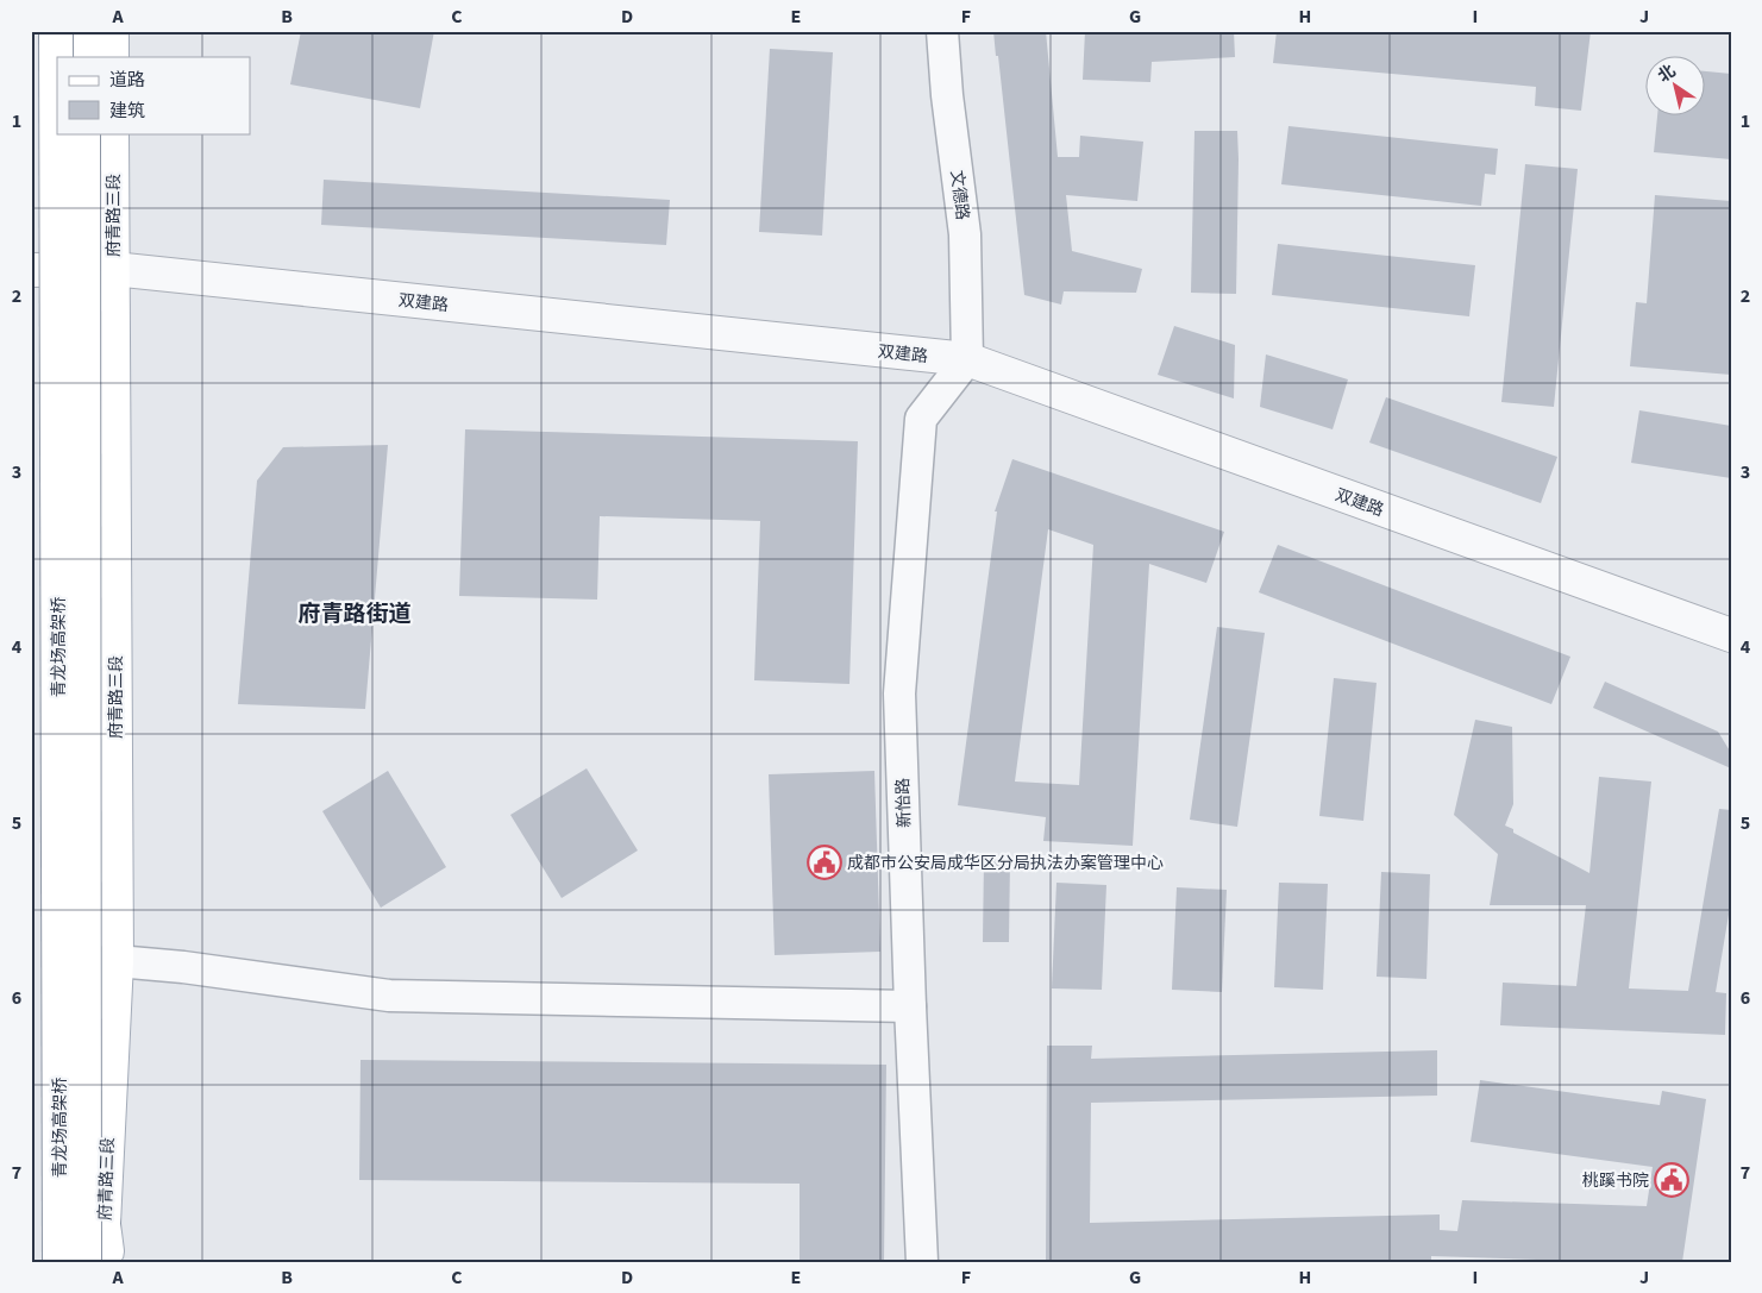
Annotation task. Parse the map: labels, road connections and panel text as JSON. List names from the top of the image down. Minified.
{"streets":{"main road":["府青路三段","青龙场高架桥"],"street":["文德路","双建路","新怡路"]},"crossings":[["文德路","双建路"],["文德路","新怡路"],["府青路三段","双建路"],["双建路","新怡路"]],"districts":["府青路街道"],"places":{"public building":["成都市公安局成华区分局执法办案管理中心","桃蹊书院"]},"legend":["道路","建筑"],"north":"top left","grid":{"columns":["A","B","C","D","E","F","G","H","I","J"],"rows":["1","2","3","4","5","6","7"]}}
